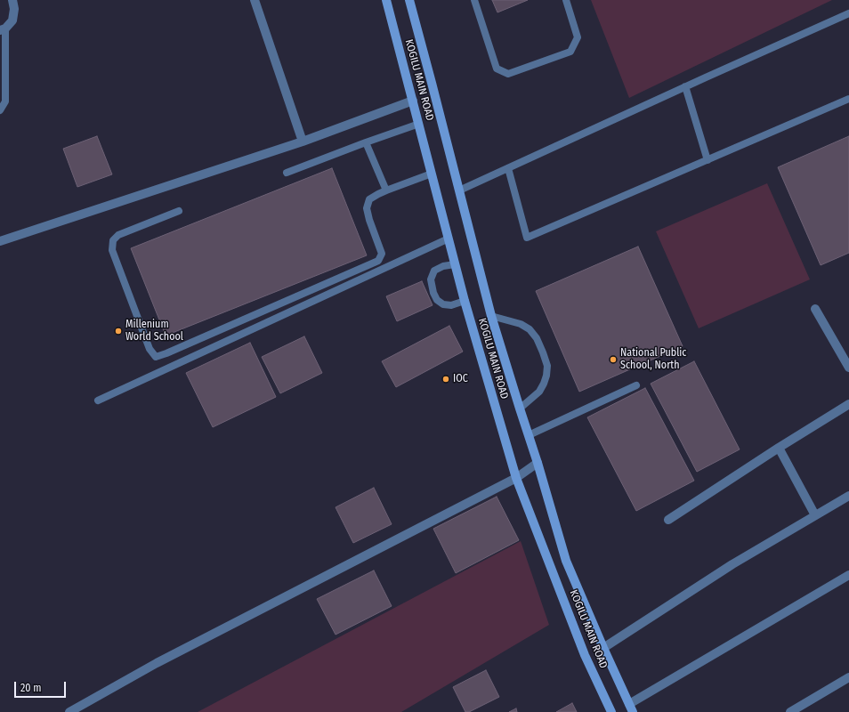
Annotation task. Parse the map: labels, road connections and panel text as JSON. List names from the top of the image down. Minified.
{"streets":{"main road":["KOGILU MAIN ROAD"]},"places":["Millenium World School","National Public School, North","IOC"],"scale_bar":"20 m"}
